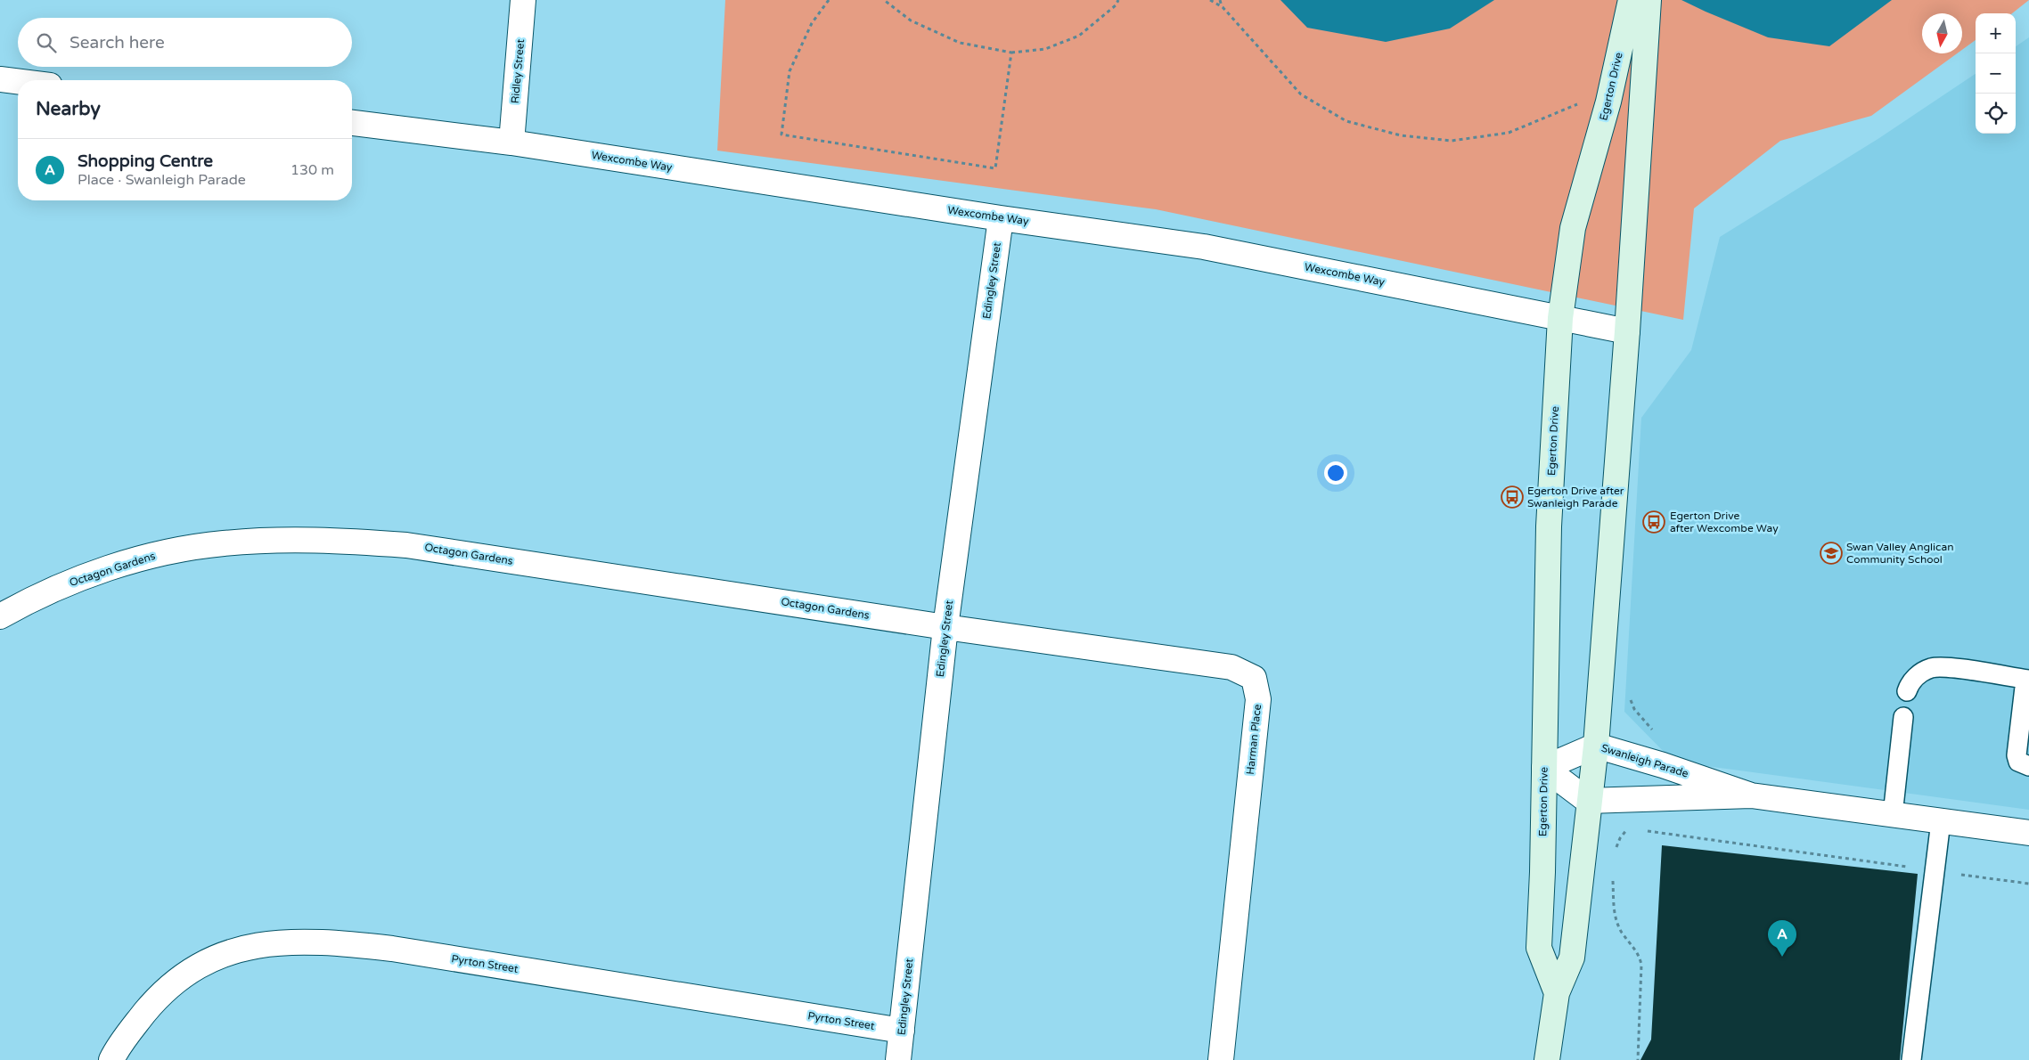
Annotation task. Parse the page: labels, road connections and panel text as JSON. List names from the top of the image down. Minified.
{"streets":{"street":["Ridley Street","Egerton Drive","Wexcombe Way","Edingley Street","Octagon Gardens","Harman Place","Swanleigh Parade","Pyrton Street"]},"crossings":[["Ridley Street","Wexcombe Way"],["Egerton Drive","Wexcombe Way"],["Egerton Drive","Swanleigh Parade"],["Wexcombe Way","Edingley Street"],["Edingley Street","Octagon Gardens"],["Edingley Street","Harman Place"],["Edingley Street","Pyrton Street"],["Octagon Gardens","Harman Place"]],"places":{"bus stop":["Egerton Drive after Swanleigh Parade","Egerton Drive after Wexcombe Way"],"school or university":["Swan Valley Anglican Community School"]},"north":"bottom","page":{"map_buttons":["+","−"],"search":"Search here","heading":"Nearby","list":[{"mark":"A","name":"Shopping Centre","note":"Place · Swanleigh Parade","value":"130 m"}],"pins":"A"}}
